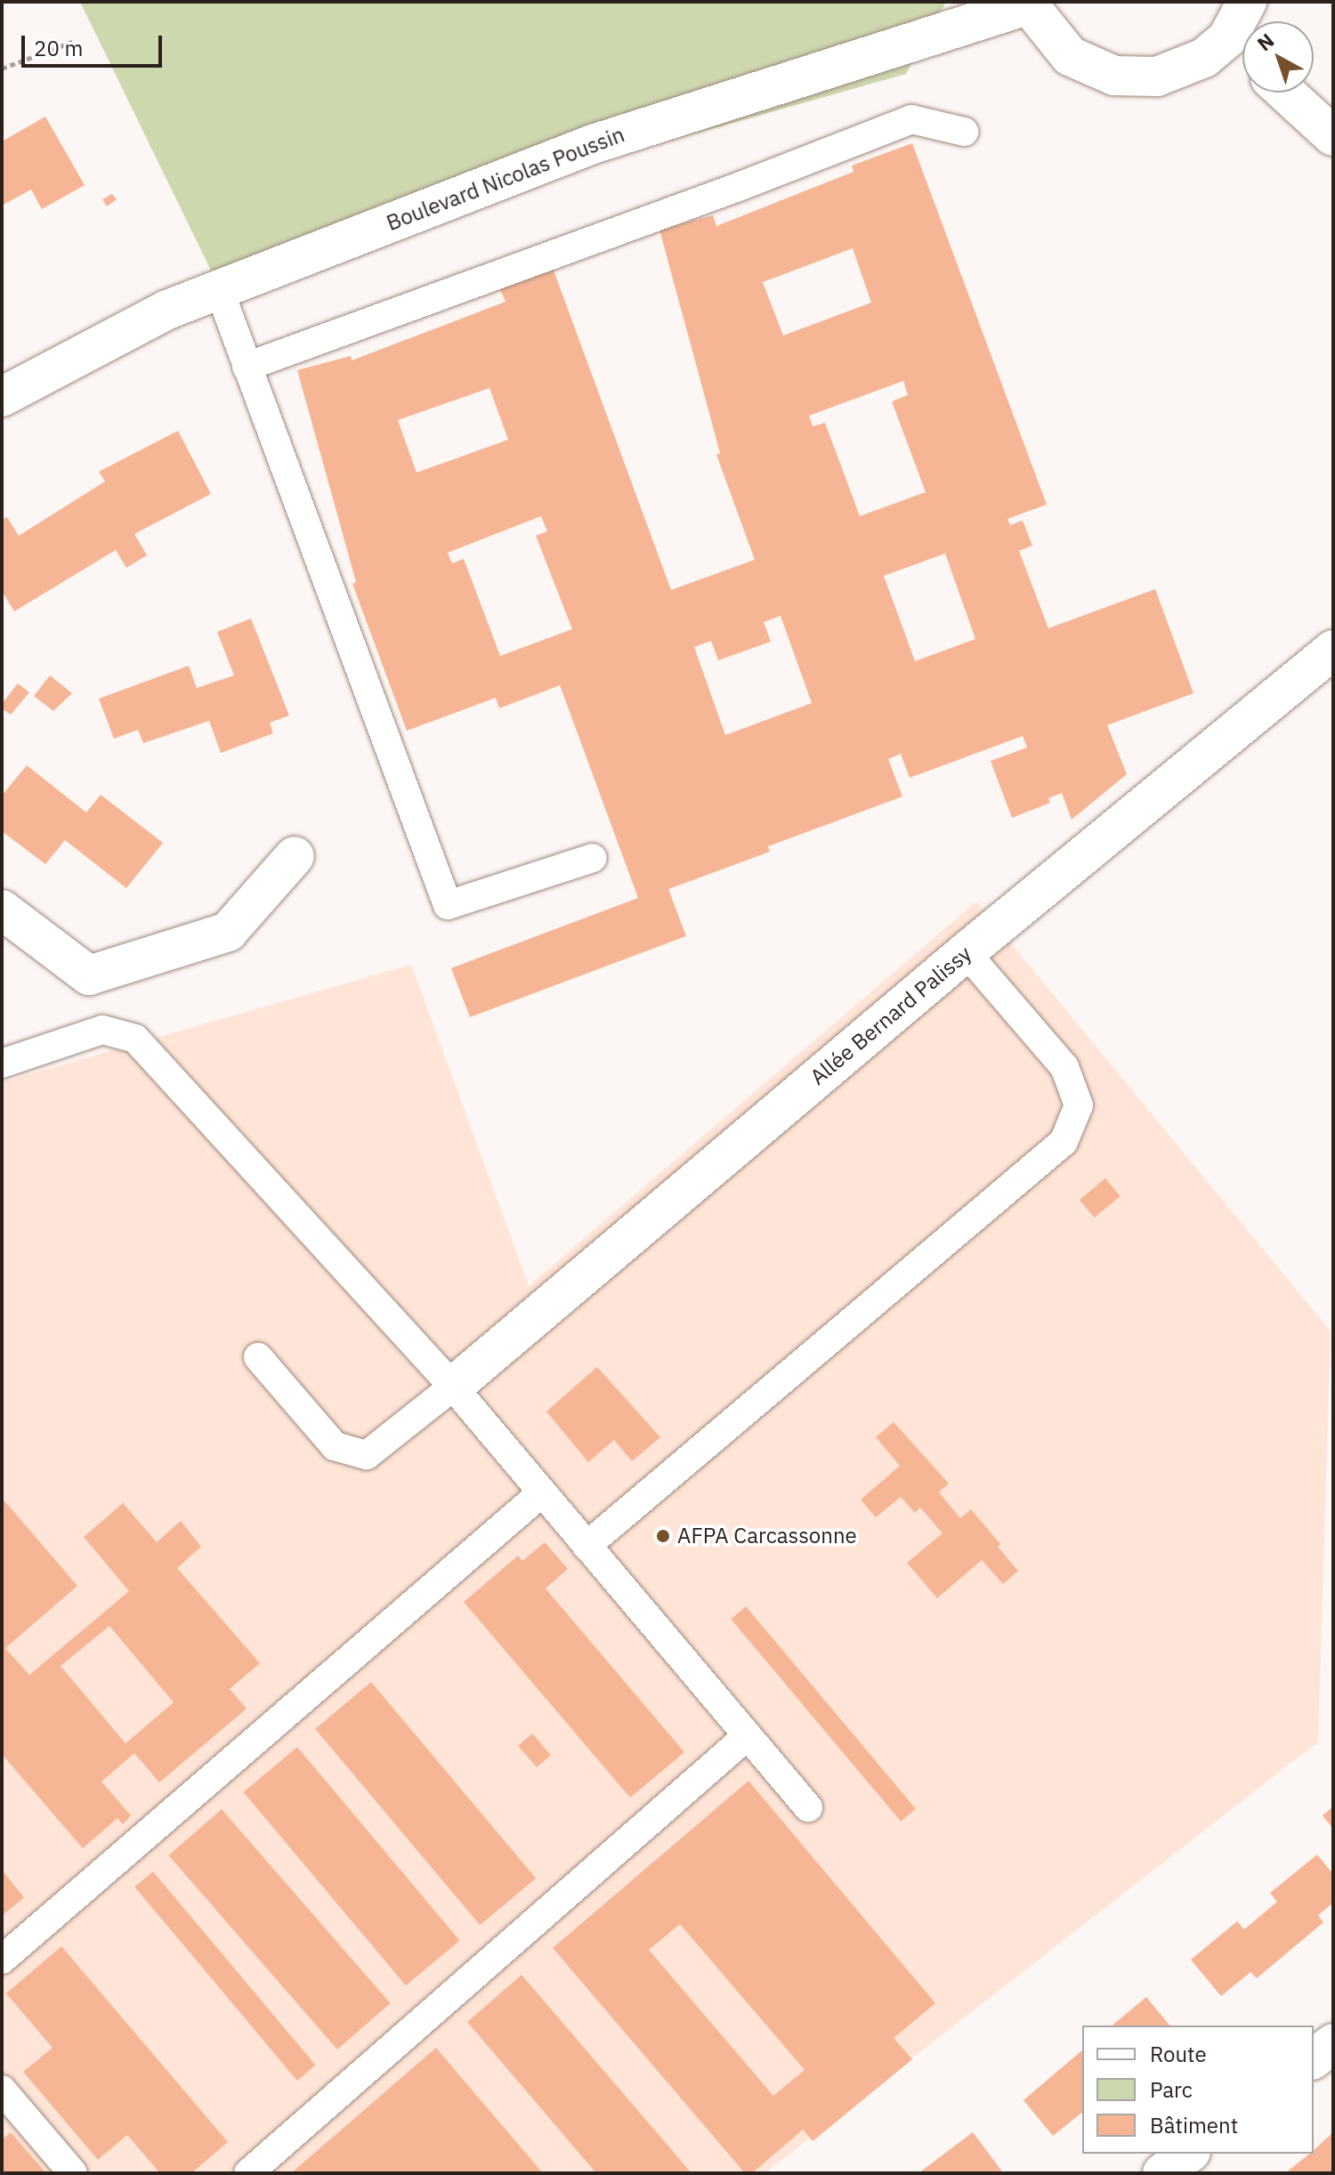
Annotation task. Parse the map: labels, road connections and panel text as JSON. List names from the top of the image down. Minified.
{"streets":{"street":["Boulevard Nicolas Poussin","Allée Bernard Palissy"]},"places":["AFPA Carcassonne"],"legend":["Route","Parc","Bâtiment"],"scale_bar":"20 m","north":"top left"}
